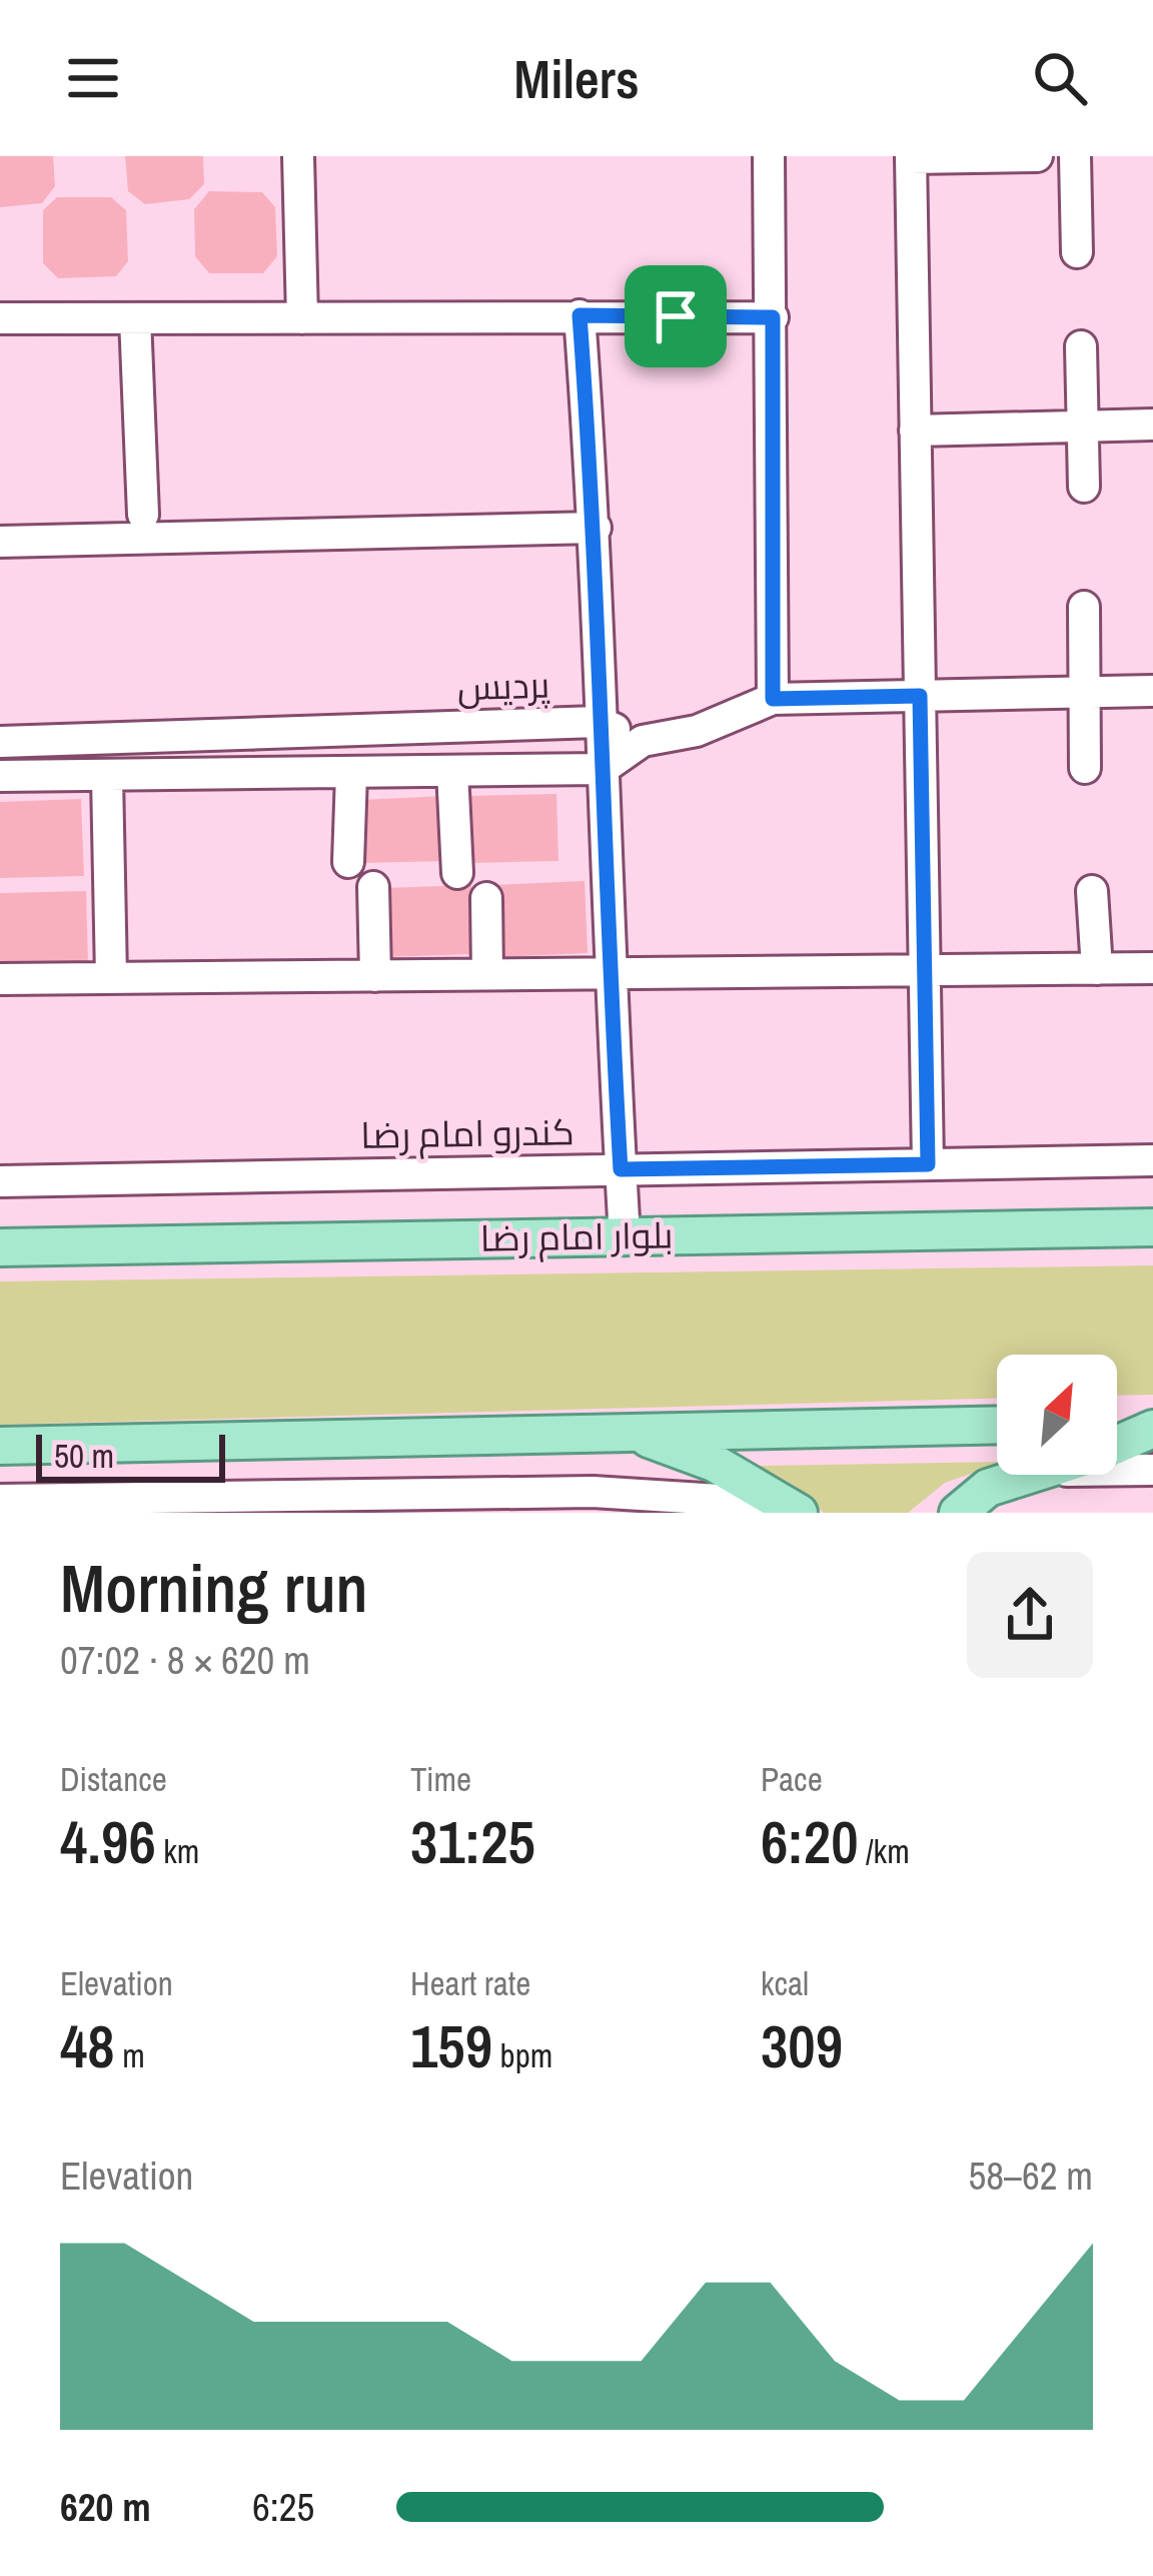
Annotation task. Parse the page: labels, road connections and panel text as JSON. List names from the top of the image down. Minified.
{"streets":{"main road":["بلوار امام رضا"],"street":["پردیس","کندرو امام رضا"]},"scale_bar":"50 m","north":"top right","page":{"header":"Milers","scale":"50 m","heading":["Morning run","07:02 · 8 × 620 m"],"stats":[["Distance","4.96 km"],["Time","31:25"],["Pace","6:20 /km"],["Elevation","48 m"],["Heart rate","159 bpm"],["kcal","309"]],"chart":["Elevation","58–62 m"],"list":[{"name":"620 m","note":"6:25"}]}}
